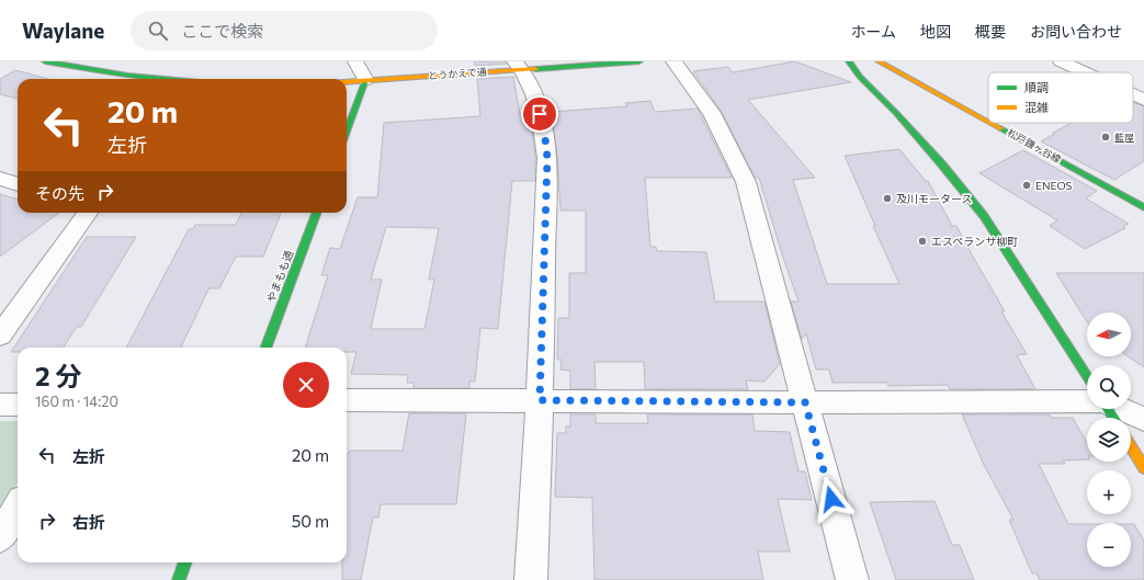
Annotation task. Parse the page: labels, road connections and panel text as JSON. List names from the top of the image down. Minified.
{"streets":{"street":["とうかえで通","松戸鎌ヶ谷線","やまもも通"]},"places":["藍屋","ENEOS","及川モータース","エスペランサ柳町"],"legend":["順調","混雑"],"north":"left","page":{"header":"Waylane","search":"ここで検索","nav":["ホーム","地図","概要","お問い合わせ"],"turn":["20 m","左折"],"then":"その先","map_buttons":["+","−"],"heading":["2 分","160 m · 14:20"],"list":[{"name":"左折","value":"20 m"},{"name":"右折","value":"50 m"}]}}
